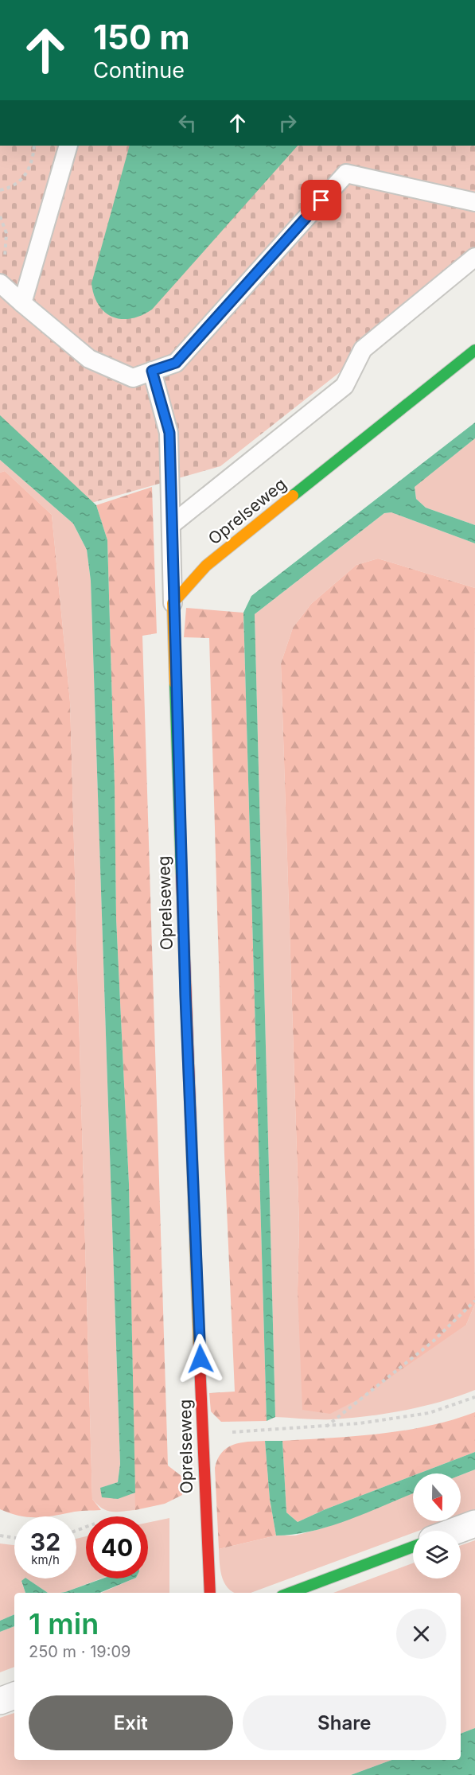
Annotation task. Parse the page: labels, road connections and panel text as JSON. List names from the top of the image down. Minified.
{"streets":{"street":["Oprelseweg"]},"north":"bottom","page":{"turn":["150 m","Continue"],"speed":"32 km/h","limit":"40","heading":["1 min","250 m · 19:09"],"buttons":["Exit","Share"]}}
